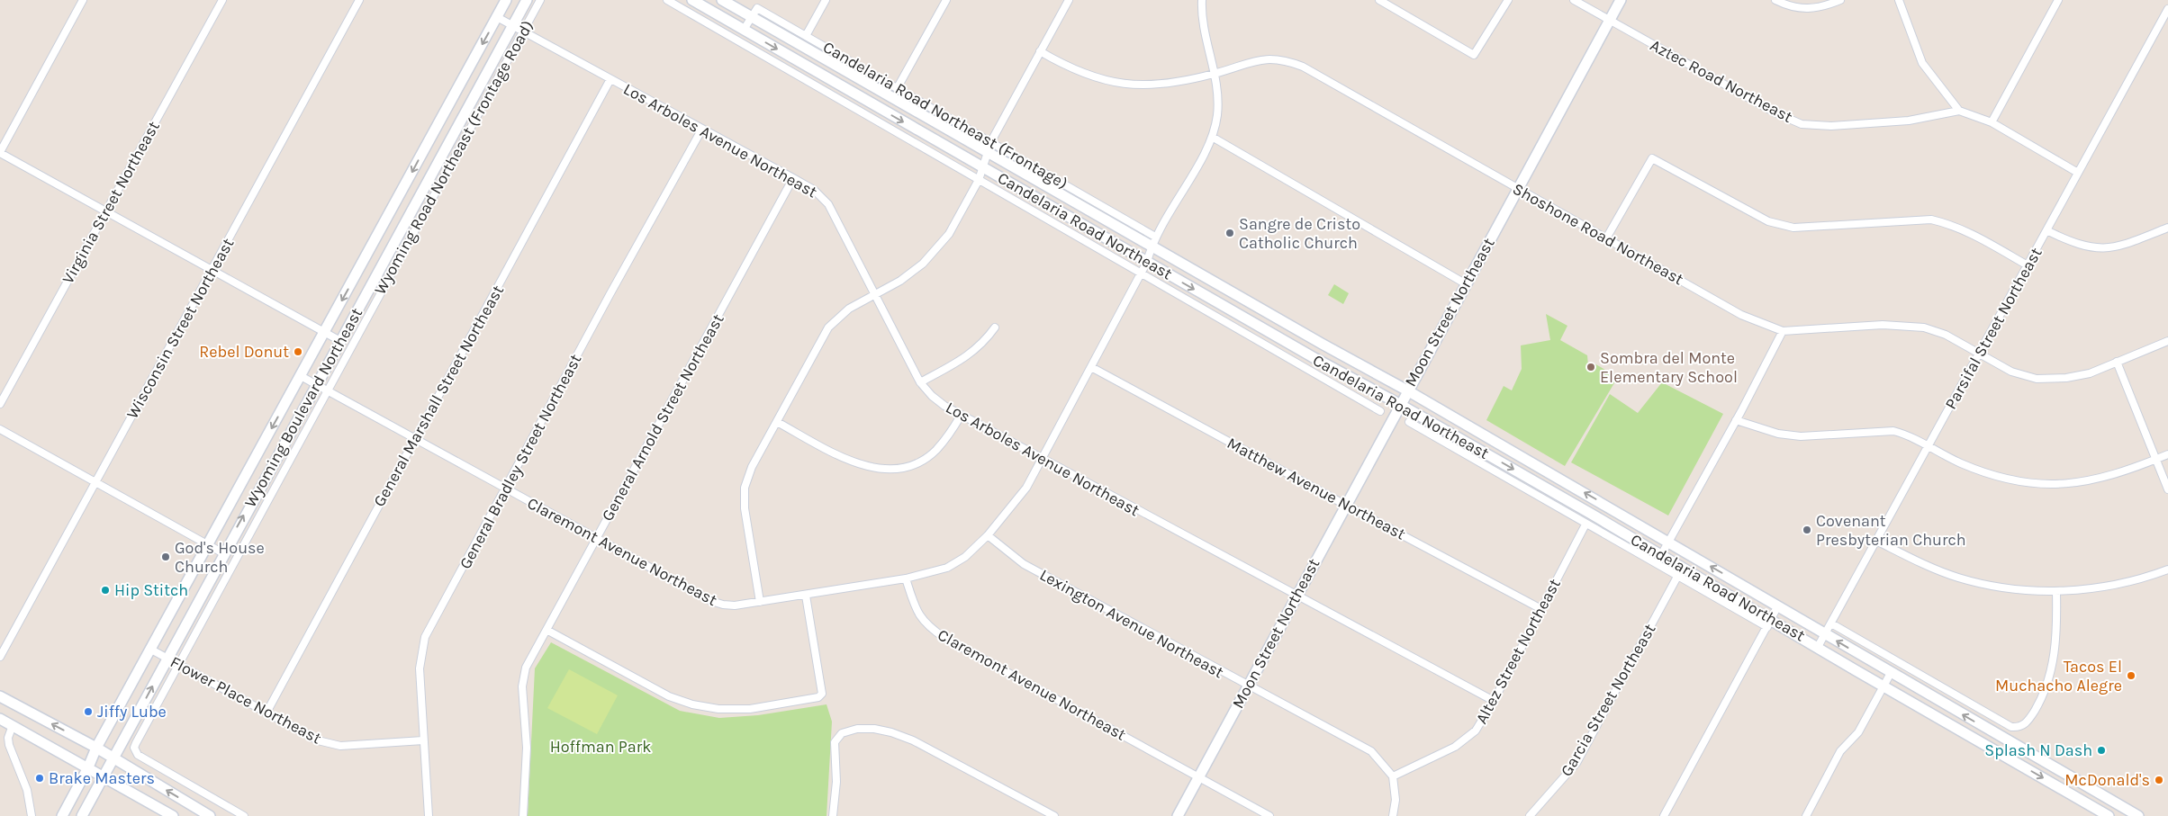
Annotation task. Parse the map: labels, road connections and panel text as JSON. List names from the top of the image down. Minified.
{"streets":{"main road":["Candelaria Road Northeast","Moon Street Northeast","Wyoming Boulevard Northeast"],"street":["Aztec Road Northeast","Candelaria Road Northeast (Frontage)","Los Arboles Avenue Northeast","Wyoming Road Northeast (Frontage Road)","Virginia Street Northeast","Shoshone Road Northeast","Wisconsin Street Northeast","Parsifal Street Northeast","General Marshall Street Northeast","General Arnold Street Northeast","General Bradley Street Northeast","Matthew Avenue Northeast","Claremont Avenue Northeast","Lexington Avenue Northeast","Altez Street Northeast","Flower Place Northeast","Garcia Street Northeast"]},"crossings":[["Aztec Road Northeast","Moon Street Northeast"],["Candelaria Road Northeast (Frontage)","Candelaria Road Northeast"],["Los Arboles Avenue Northeast","Wyoming Road Northeast (Frontage Road)"],["Los Arboles Avenue Northeast","Moon Street Northeast"],["Los Arboles Avenue Northeast","General Marshall Street Northeast"],["Los Arboles Avenue Northeast","Wyoming Boulevard Northeast"],["Los Arboles Avenue Northeast","General Arnold Street Northeast"],["Los Arboles Avenue Northeast","General Bradley Street Northeast"],["Los Arboles Avenue Northeast","Altez Street Northeast"],["Wyoming Road Northeast (Frontage Road)","Claremont Avenue Northeast"],["Wyoming Road Northeast (Frontage Road)","Flower Place Northeast"],["Candelaria Road Northeast","Moon Street Northeast"],["Candelaria Road Northeast","Parsifal Street Northeast"],["Shoshone Road Northeast","Moon Street Northeast"],["Shoshone Road Northeast","Parsifal Street Northeast"],["Moon Street Northeast","Matthew Avenue Northeast"],["Moon Street Northeast","Claremont Avenue Northeast"],["Moon Street Northeast","Lexington Avenue Northeast"],["General Marshall Street Northeast","Claremont Avenue Northeast"],["General Marshall Street Northeast","Flower Place Northeast"],["Wyoming Boulevard Northeast","Claremont Avenue Northeast"],["Wyoming Boulevard Northeast","Flower Place Northeast"],["General Arnold Street Northeast","Claremont Avenue Northeast"],["General Bradley Street Northeast","Claremont Avenue Northeast"],["General Bradley Street Northeast","Flower Place Northeast"],["Matthew Avenue Northeast","Altez Street Northeast"],["Lexington Avenue Northeast","Altez Street Northeast"]],"parks":["Hoffman Park"],"places":["Sangre de Cristo Catholic Church","Rebel Donut","Sombra del Monte Elementary School","Covenant Presbyterian Church","God's House Church","Hip Stitch","Tacos El Muchacho Alegre","Jiffy Lube","Splash N Dash","Brake Masters","McDonald's"]}
